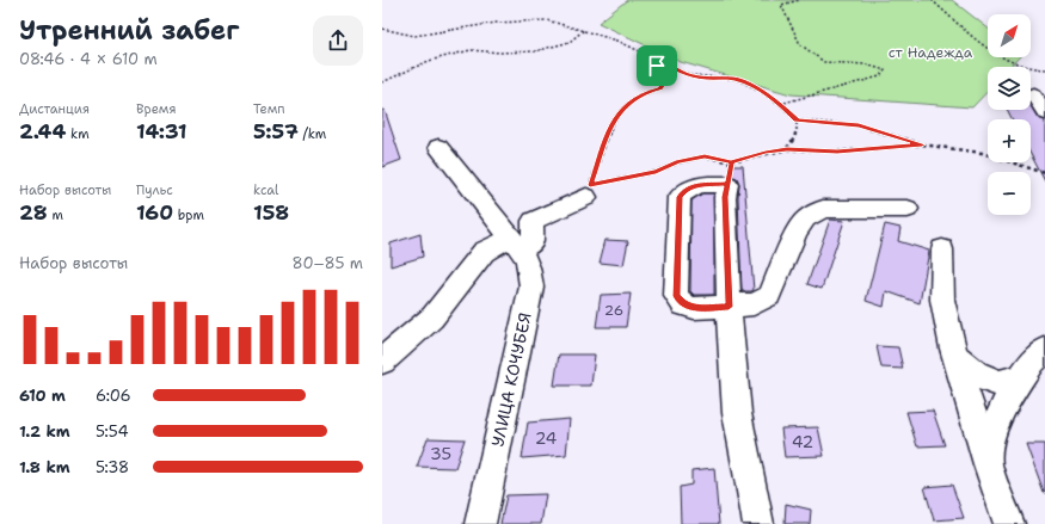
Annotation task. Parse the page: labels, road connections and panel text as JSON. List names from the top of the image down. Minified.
{"streets":{"street":["УЛИЦА КОЧУБЕЯ"]},"parks":["ст Надежда"],"house_numbers":["26","24","42","35"],"north":"top right","page":{"heading":["Утренний забег","08:46 · 4 × 610 m"],"map_buttons":["+","−"],"stats":[["Дистанция","2.44 km"],["Время","14:31"],["Темп","5:57 /km"],["Набор высоты","28 m"],["Пульс","160 bpm"],["kcal","158"]],"chart":["Набор высоты","80–85 m"],"list":[{"name":"610 m","note":"6:06"},{"name":"1.2 km","note":"5:54"},{"name":"1.8 km","note":"5:38"}]}}
